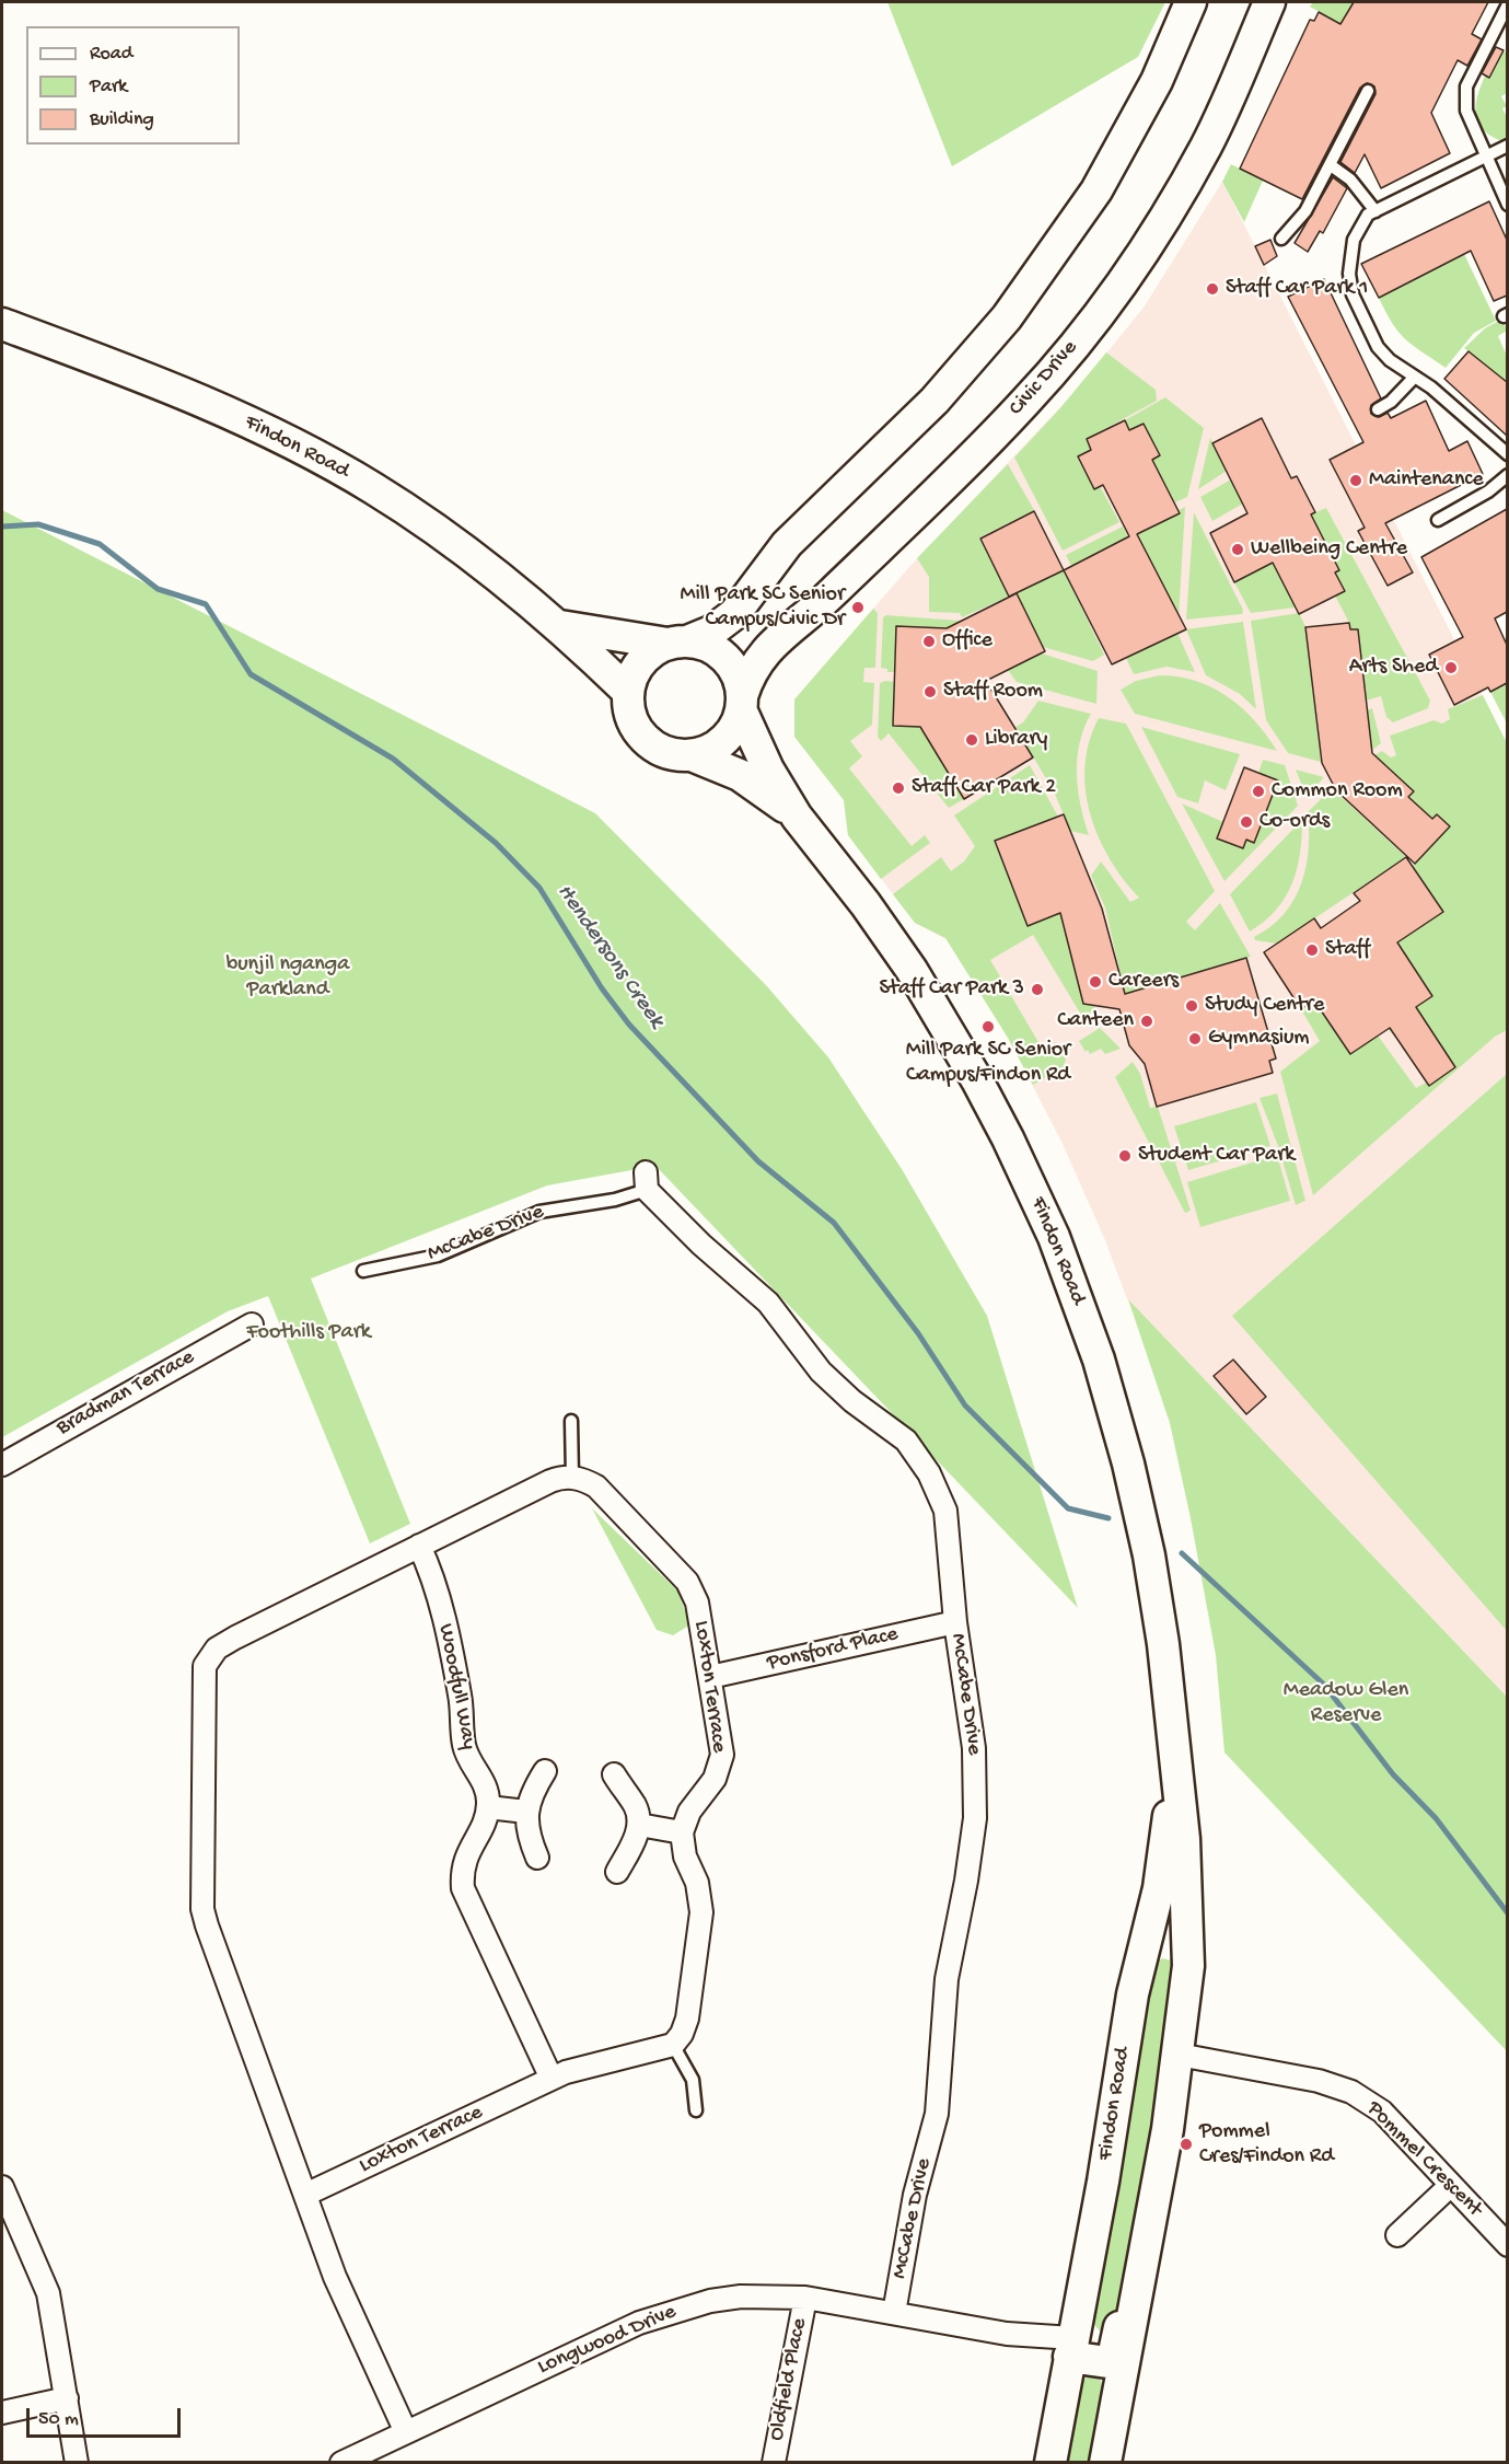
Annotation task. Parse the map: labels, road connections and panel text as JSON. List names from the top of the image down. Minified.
{"streets":{"main road":["Civic Drive","Findon Road"],"street":["McCabe Drive","Bradman Terrace","Ponsford Place","Woodfull Way","Loxton Terrace","Pommel Crescent","Longwood Drive","Oldfield Place"]},"crossings":[["Civic Drive","Findon Road"],["Findon Road","Pommel Crescent"],["Findon Road","Longwood Drive"],["McCabe Drive","Ponsford Place"],["McCabe Drive","Longwood Drive"],["Ponsford Place","Loxton Terrace"],["Longwood Drive","Oldfield Place"]],"water":["Hendersons Creek"],"parks":["bunjil nganga Parkland","Foothills Park","Meadow Glen Reserve"],"places":["Staff Car Park 1","Maintenance","Wellbeing Centre","Mill Park SC Senior Campus/Civic Dr","Office","Arts Shed","Staff Room","Library","Staff Car Park 2","Common Room","Co-ords","Staff","Careers","Staff Car Park 3","Study Centre","Canteen","Mill Park SC Senior Campus/Findon Rd","Gymnasium","Student Car Park","Pommel Cres/Findon Rd"],"legend":["Road","Park","Building"],"scale_bar":"50 m"}
